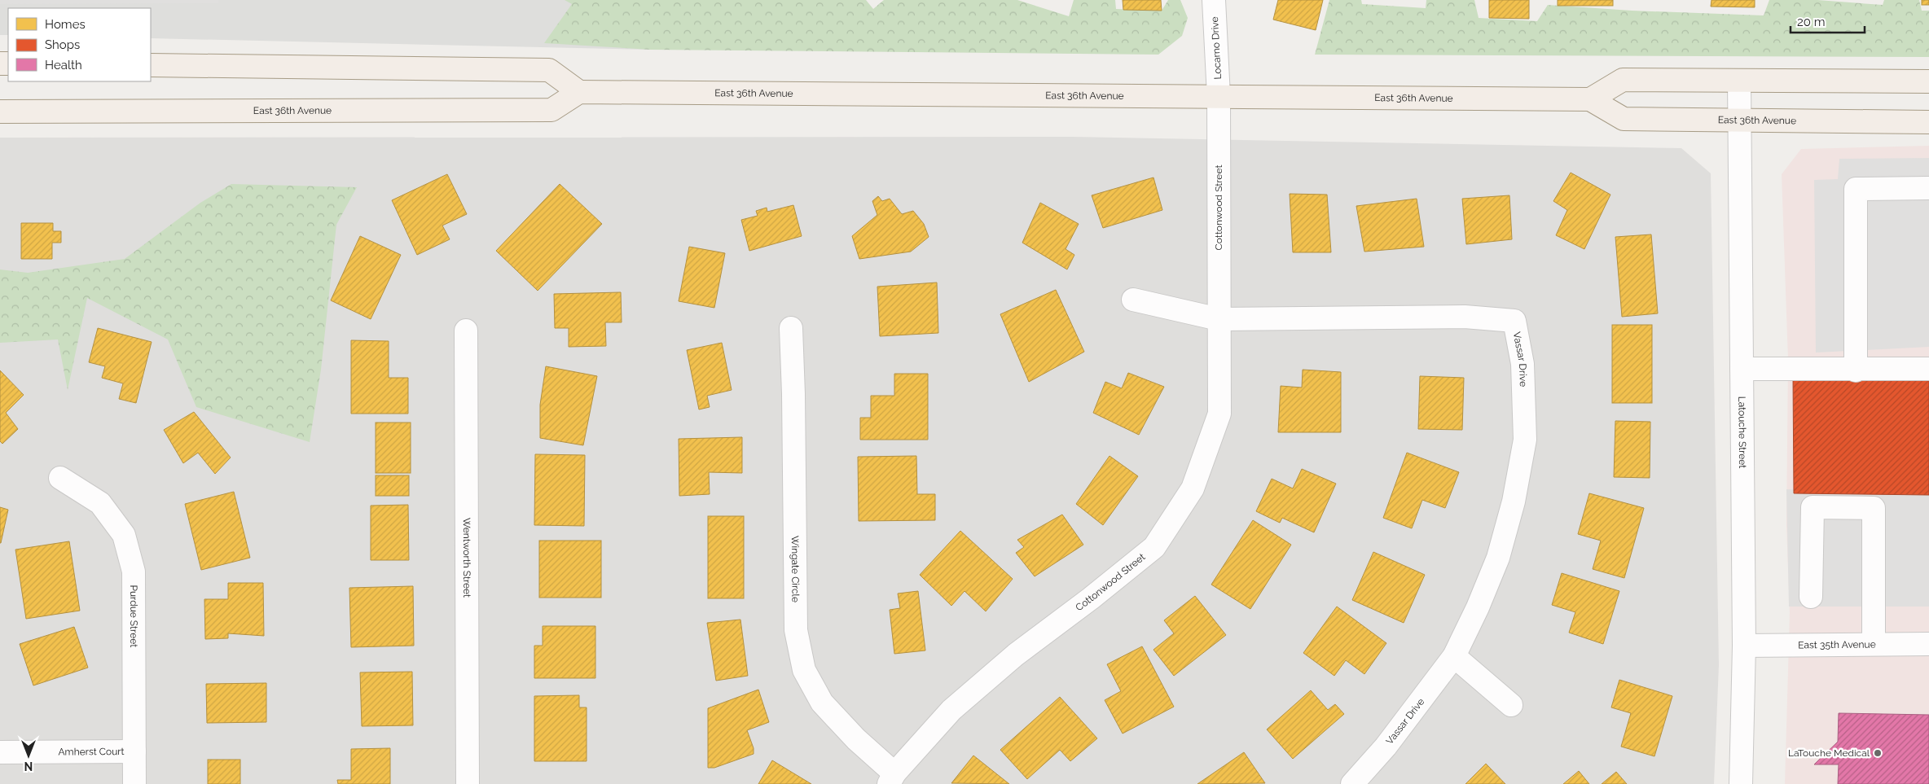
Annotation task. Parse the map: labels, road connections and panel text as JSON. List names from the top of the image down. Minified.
{"streets":{"main road":["East 36th Avenue"],"street":["Locarno Drive","Cottonwood Street","Vassar Drive","Latouche Street","Wentworth Street","Wingate Circle","Purdue Street","East 35th Avenue","Amherst Court"]},"crossings":[["Locarno Drive","East 36th Avenue"],["Locarno Drive","Cottonwood Street"],["East 36th Avenue","Cottonwood Street"],["East 36th Avenue","Latouche Street"],["Cottonwood Street","Vassar Drive"],["Cottonwood Street","Wingate Circle"],["Latouche Street","East 35th Avenue"],["Purdue Street","Amherst Court"]],"places":["LaTouche Medical"],"legend":["Homes","Shops","Health"],"scale_bar":"20 m","north":"bottom"}
